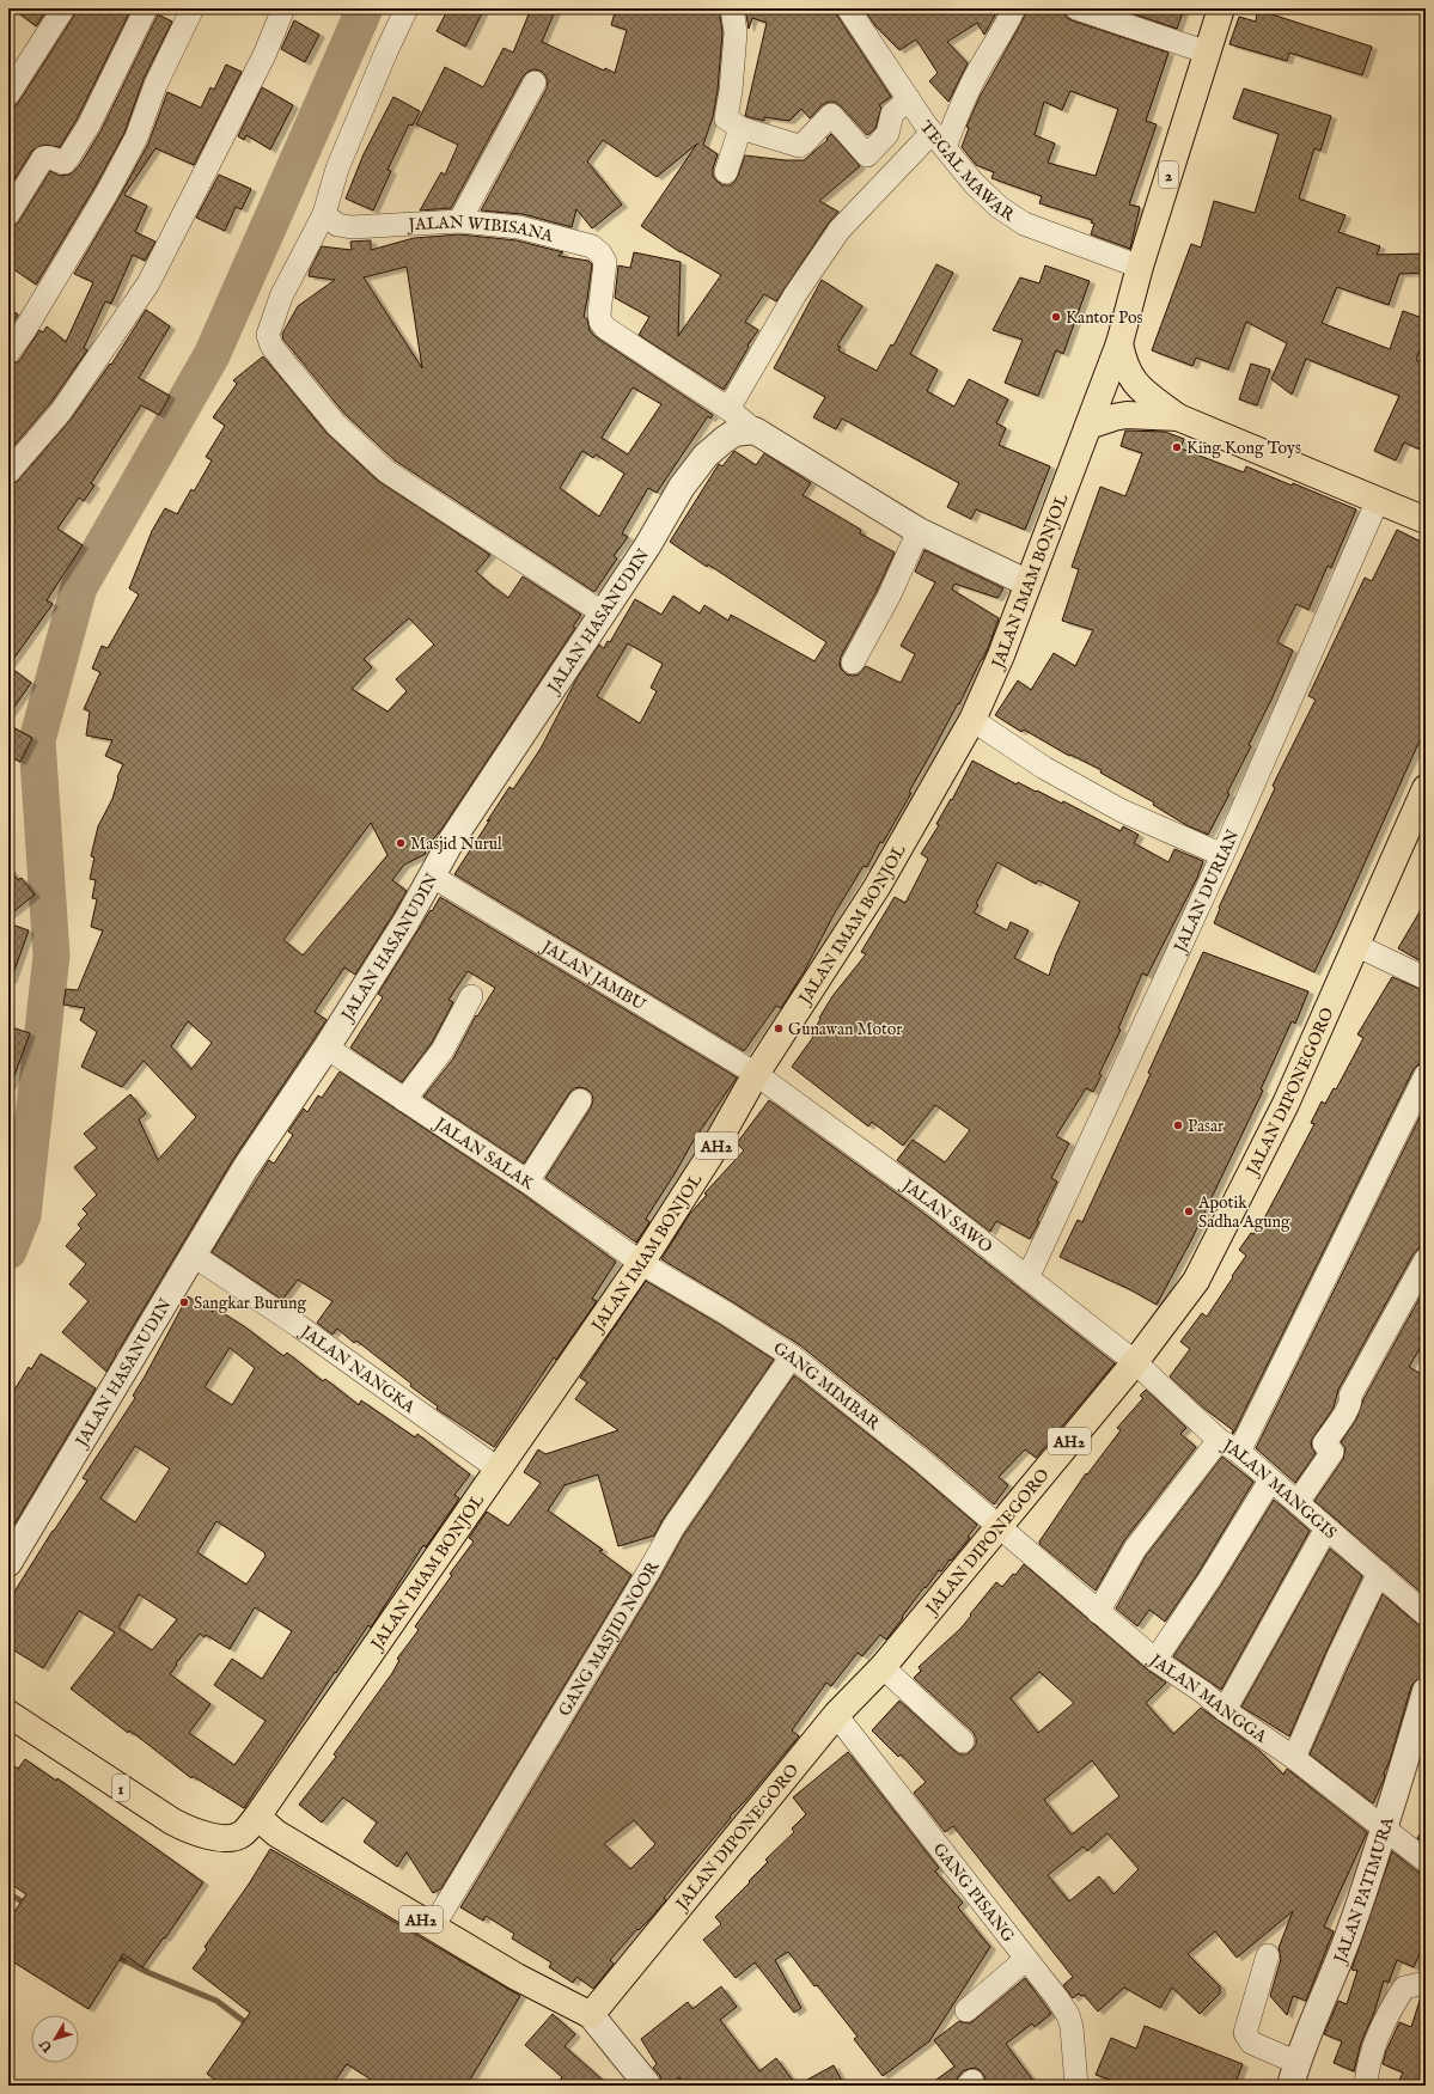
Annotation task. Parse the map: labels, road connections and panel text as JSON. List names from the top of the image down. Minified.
{"streets":{"highway":["2","JALAN IMAM BONJOL","JALAN DIPONEGORO","AH2","1"],"street":["TEGAL MAWAR","JALAN WIBISANA","JALAN HASANUDIN","JALAN DURIAN","JALAN JAMBU","JALAN SALAK","JALAN SAWO","JALAN NANGKA","GANG MIMBAR","JALAN MANGGIS","GANG MASJID NOOR","JALAN MANGGA","JALAN PATIMURA","GANG PISANG"]},"crossings":[["TEGAL MAWAR","2"],["2","JALAN IMAM BONJOL"],["JALAN WIBISANA","JALAN HASANUDIN"],["JALAN IMAM BONJOL","JALAN JAMBU"],["JALAN IMAM BONJOL","AH2"],["JALAN IMAM BONJOL","JALAN SALAK"],["JALAN IMAM BONJOL","JALAN SAWO"],["JALAN IMAM BONJOL","JALAN NANGKA"],["JALAN IMAM BONJOL","GANG MIMBAR"],["JALAN IMAM BONJOL","1"],["JALAN HASANUDIN","JALAN JAMBU"],["JALAN HASANUDIN","JALAN SALAK"],["JALAN HASANUDIN","JALAN NANGKA"],["JALAN DURIAN","JALAN SAWO"],["JALAN JAMBU","JALAN SAWO"],["JALAN DIPONEGORO","AH2"],["JALAN DIPONEGORO","JALAN SAWO"],["JALAN DIPONEGORO","GANG MIMBAR"],["JALAN DIPONEGORO","JALAN MANGGIS"],["JALAN DIPONEGORO","JALAN MANGGA"],["JALAN DIPONEGORO","GANG PISANG"],["AH2","GANG MASJID NOOR"],["AH2","1"],["JALAN SALAK","GANG MIMBAR"],["JALAN SAWO","JALAN MANGGIS"],["GANG MIMBAR","GANG MASJID NOOR"],["GANG MIMBAR","JALAN MANGGA"],["JALAN MANGGA","JALAN PATIMURA"]],"places":["Kantor Pos","King Kong Toys","Masjid Nurul","Gunawan Motor","Pasar","Apotik Sadha Agung","Sangkar Burung"],"north":"bottom left"}
